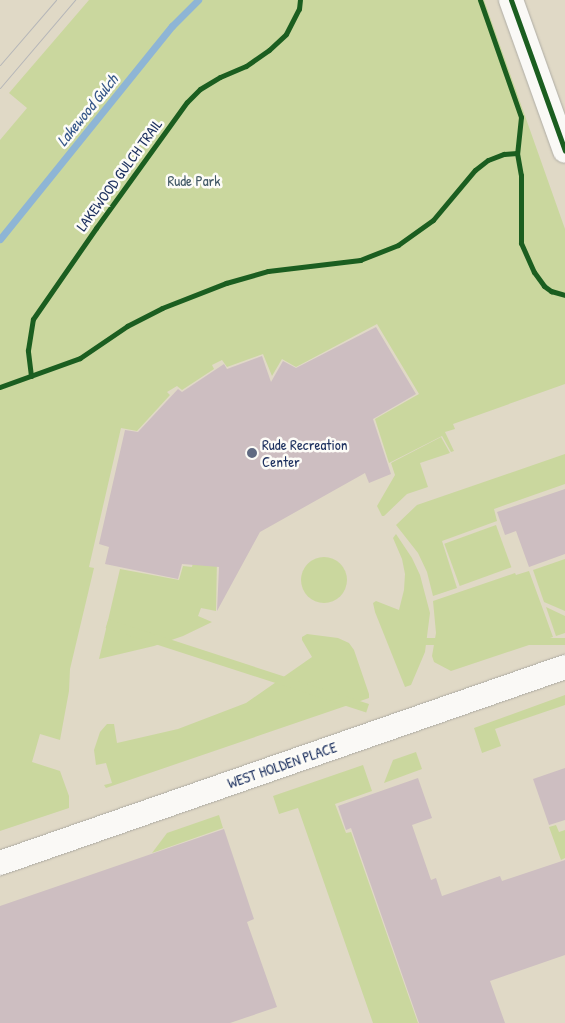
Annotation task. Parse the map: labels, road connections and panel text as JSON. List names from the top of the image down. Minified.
{"streets":{"street":["WEST HOLDEN PLACE"],"cycle path":["LAKEWOOD GULCH TRAIL"]},"water":["Lakewood Gulch"],"parks":["Rude Park"],"places":["Rude Recreation Center"]}
